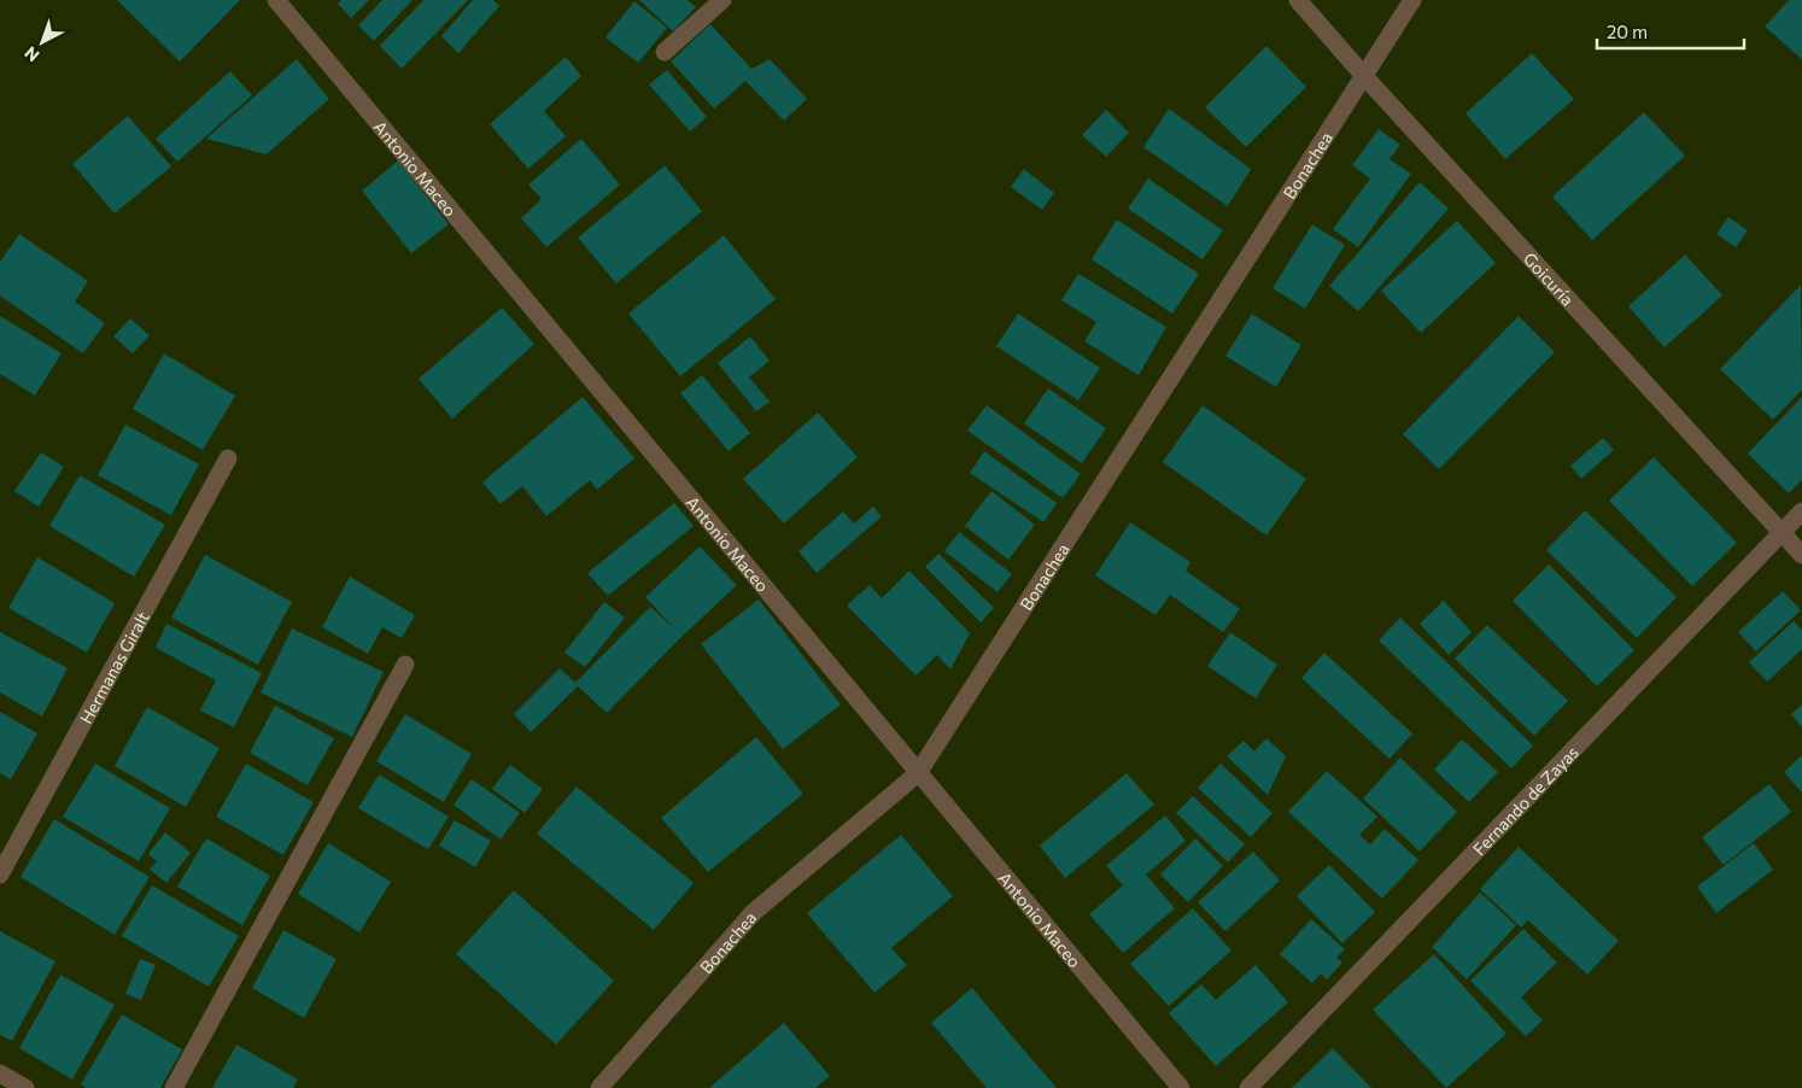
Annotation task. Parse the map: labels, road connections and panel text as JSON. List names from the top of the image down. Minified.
{"streets":{"street":["Bonachea","Antonio Maceo","Goicuría","Hermanas Giralt","Fernando de Zayas"]},"crossings":[["Bonachea","Antonio Maceo"],["Bonachea","Goicuría"],["Goicuría","Fernando de Zayas"]],"scale_bar":"20 m","north":"bottom left"}
